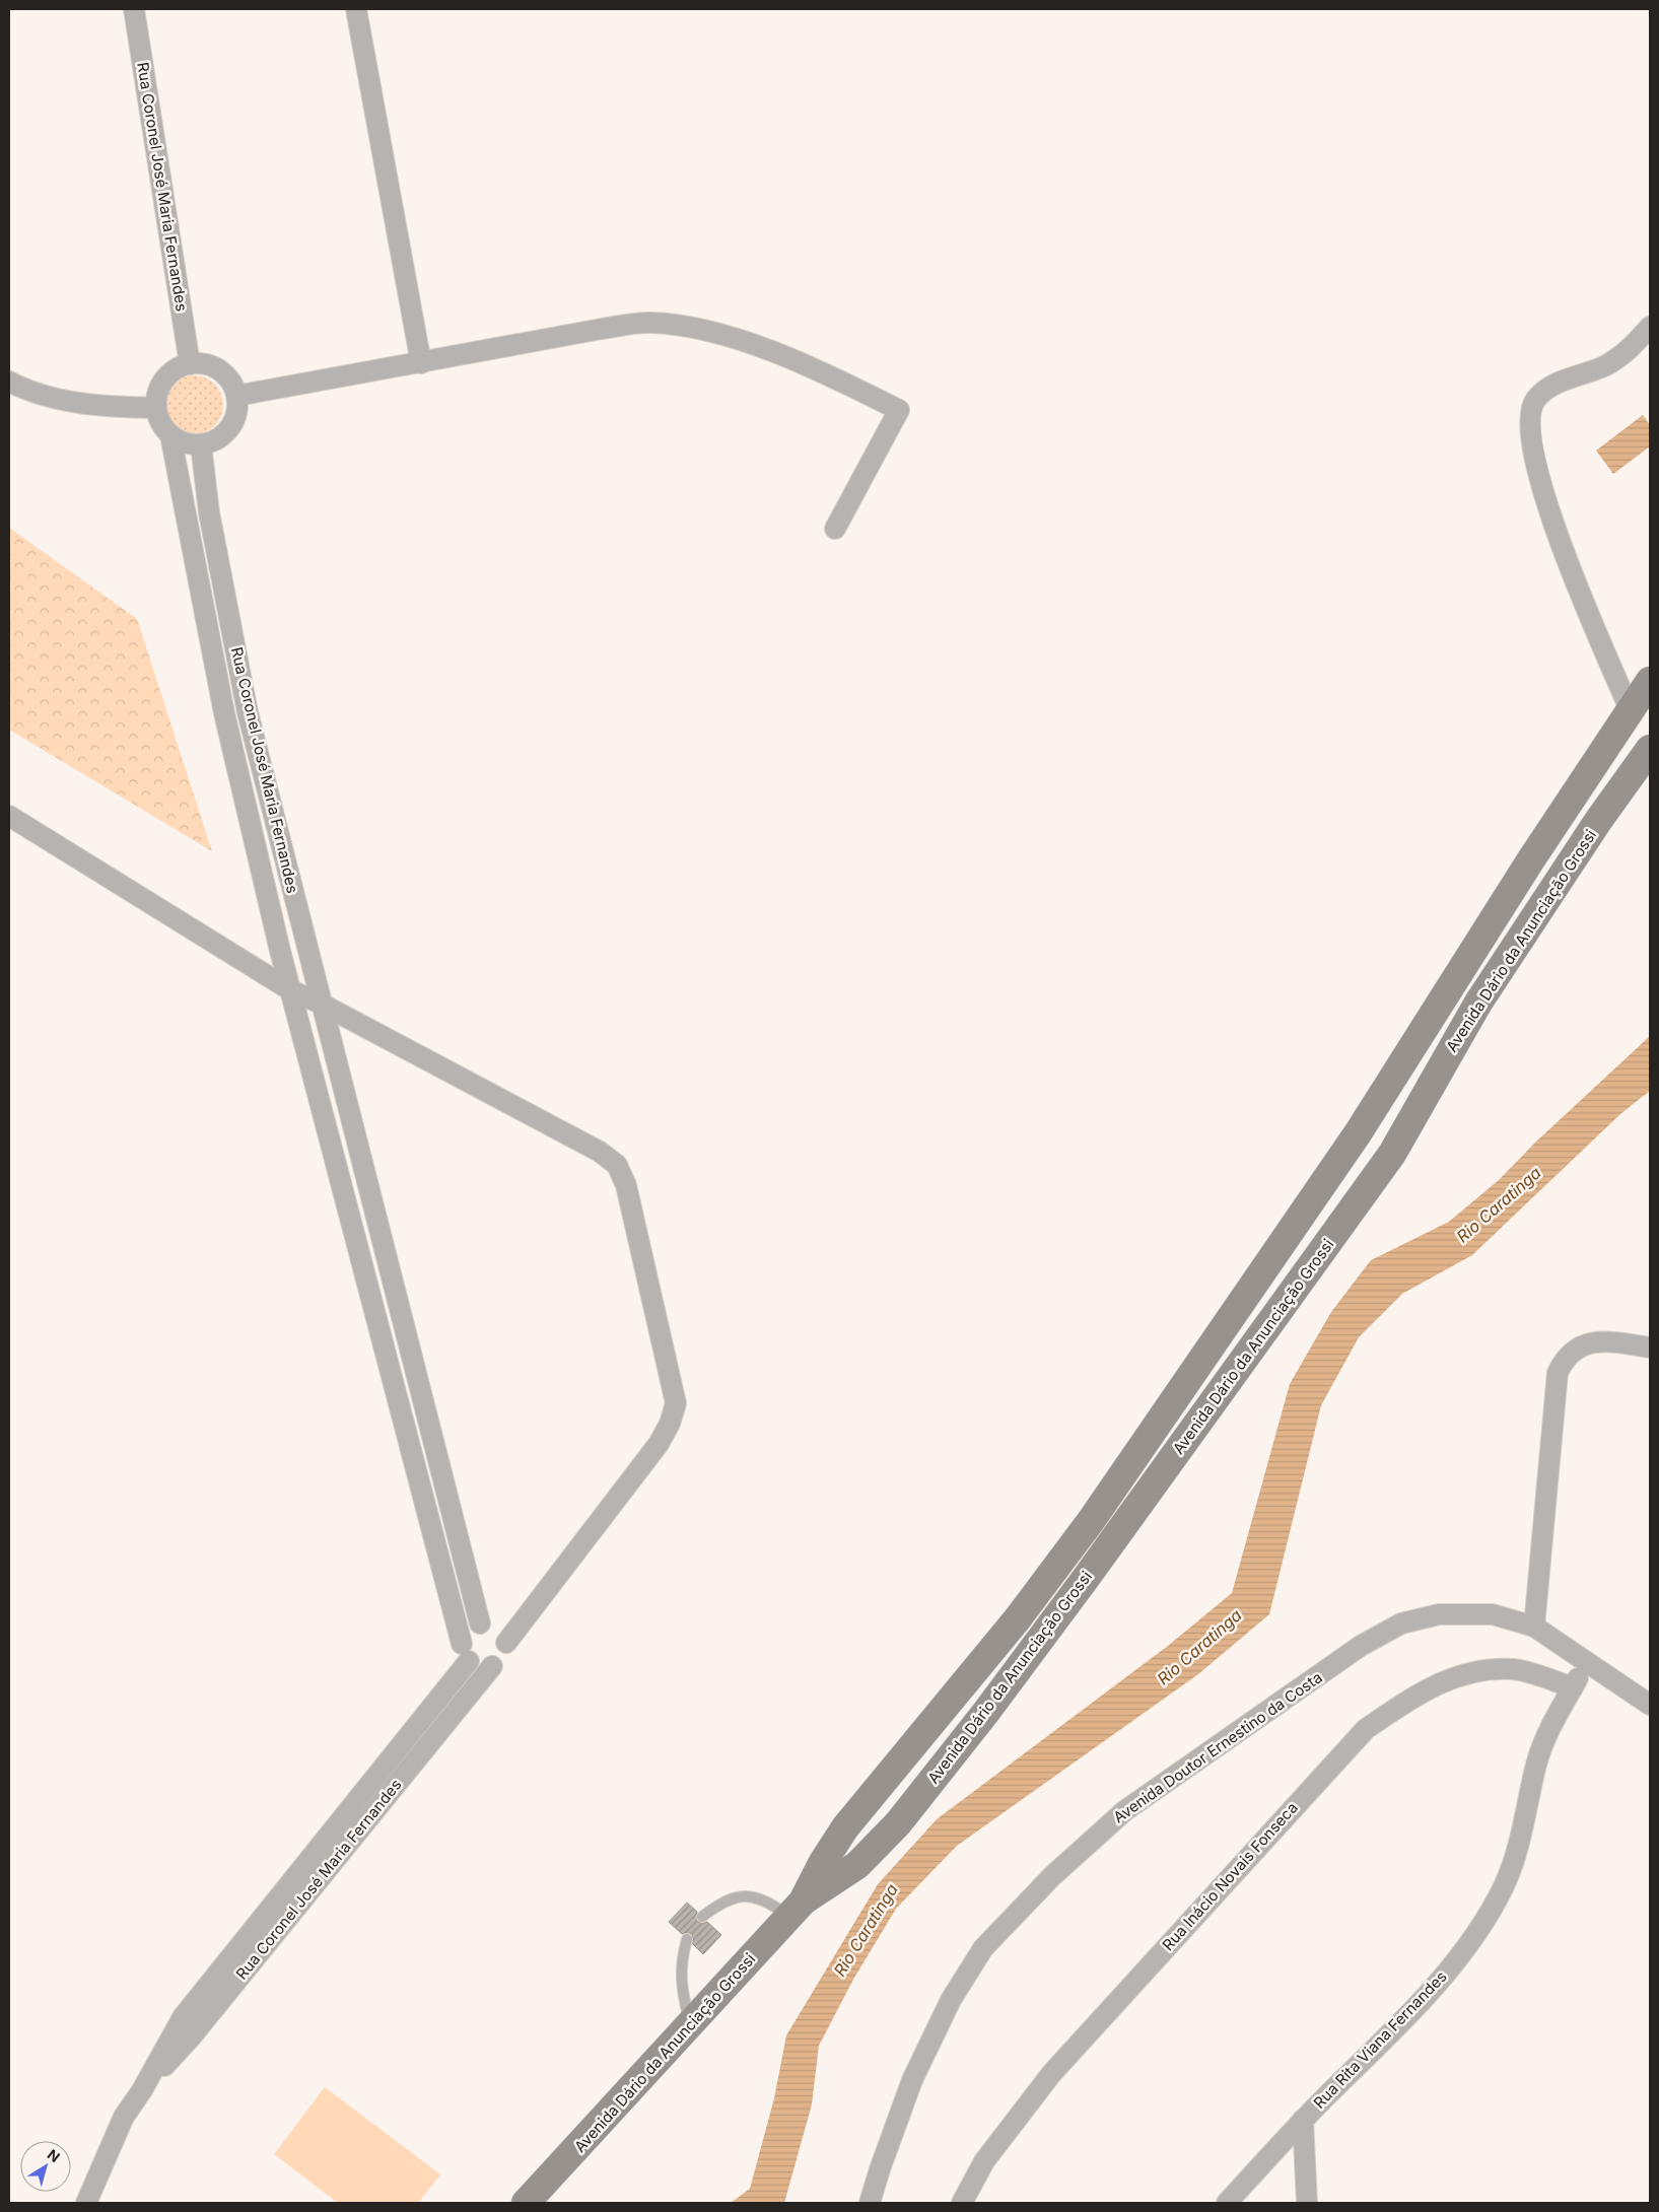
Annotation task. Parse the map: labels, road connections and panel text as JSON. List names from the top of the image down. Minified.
{"streets":{"main road":["Avenida Dário da Anunciação Grossi"],"street":["Rua Coronel José Maria Fernandes","Avenida Doutor Ernestino da Costa","Rua Inácio Novais Fonseca","Rua Rita Viana Fernandes"]},"crossings":[["Avenida Doutor Ernestino da Costa","Rua Rita Viana Fernandes"],["Rua Inácio Novais Fonseca","Rua Rita Viana Fernandes"]],"water":["Rio Caratinga"],"north":"top right"}
